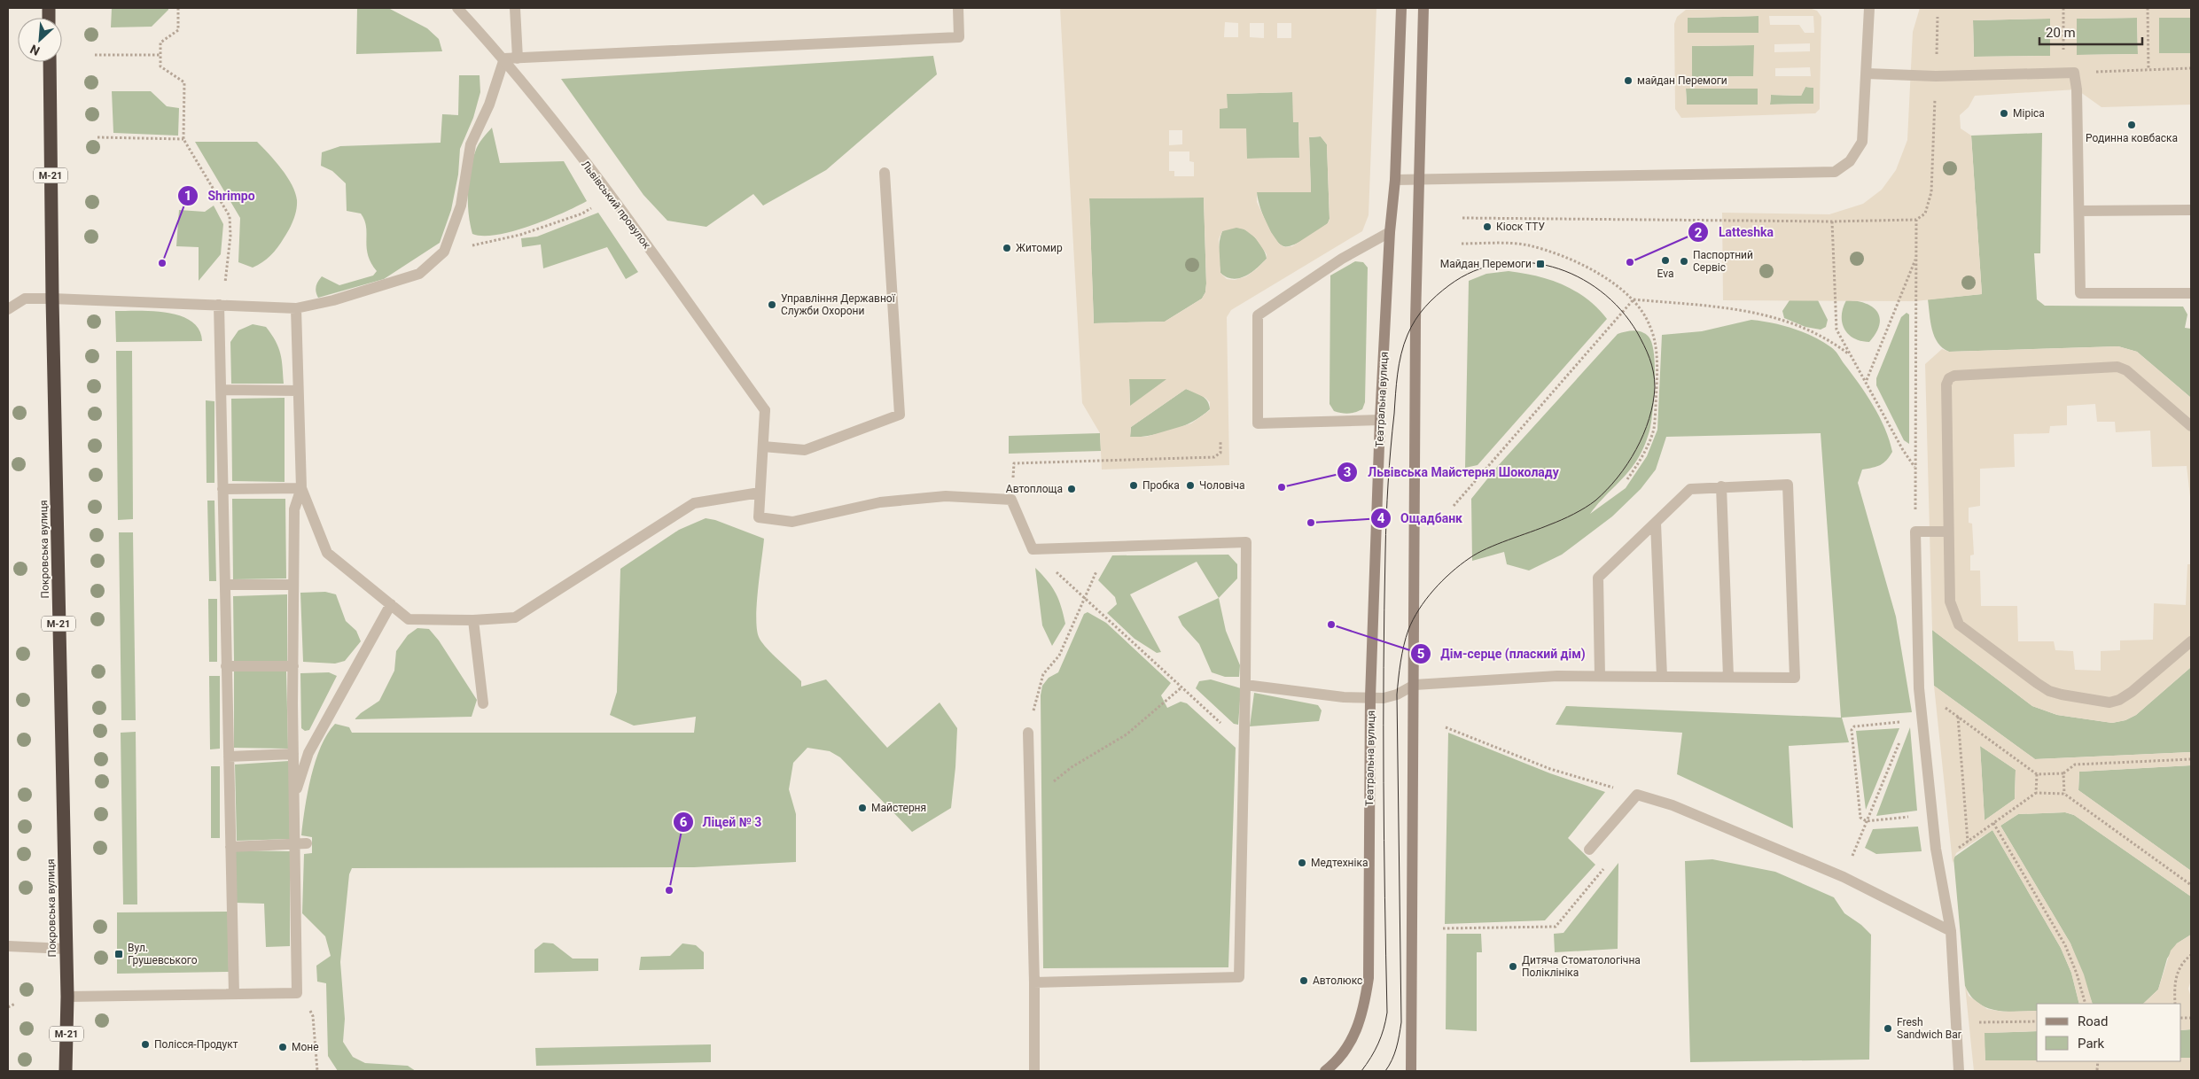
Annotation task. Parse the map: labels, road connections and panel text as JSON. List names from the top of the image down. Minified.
{"streets":{"highway":["М-21","Покровська вулиця"],"street":["Львівський провулок","Театральна вулиця"]},"places":{"other":["майдан Перемоги","Міріса","Родинна ковбаска","Кіоск ТТУ","Житомир","Eva","Паспортний Сервіс","Latteshka","Shrimpo","Управління Державної Служби Охорони","Пробка","Чоловіча","Львівська Майстерня Шоколаду","Автоплоща","Ощадбанк","Дім-серце (плаский дім)","Майстерня","Медтехніка","Ліцей № 3","Дитяча Стоматологічна Поліклініка","Автолюкс","Fresh Sandwich Bar","Полісся-Продукт","Моне"],"transit":["Майдан Перемоги","Вул. Грушевського"]},"legend":["Road","Park"],"scale_bar":"20 m","north":"bottom left"}
